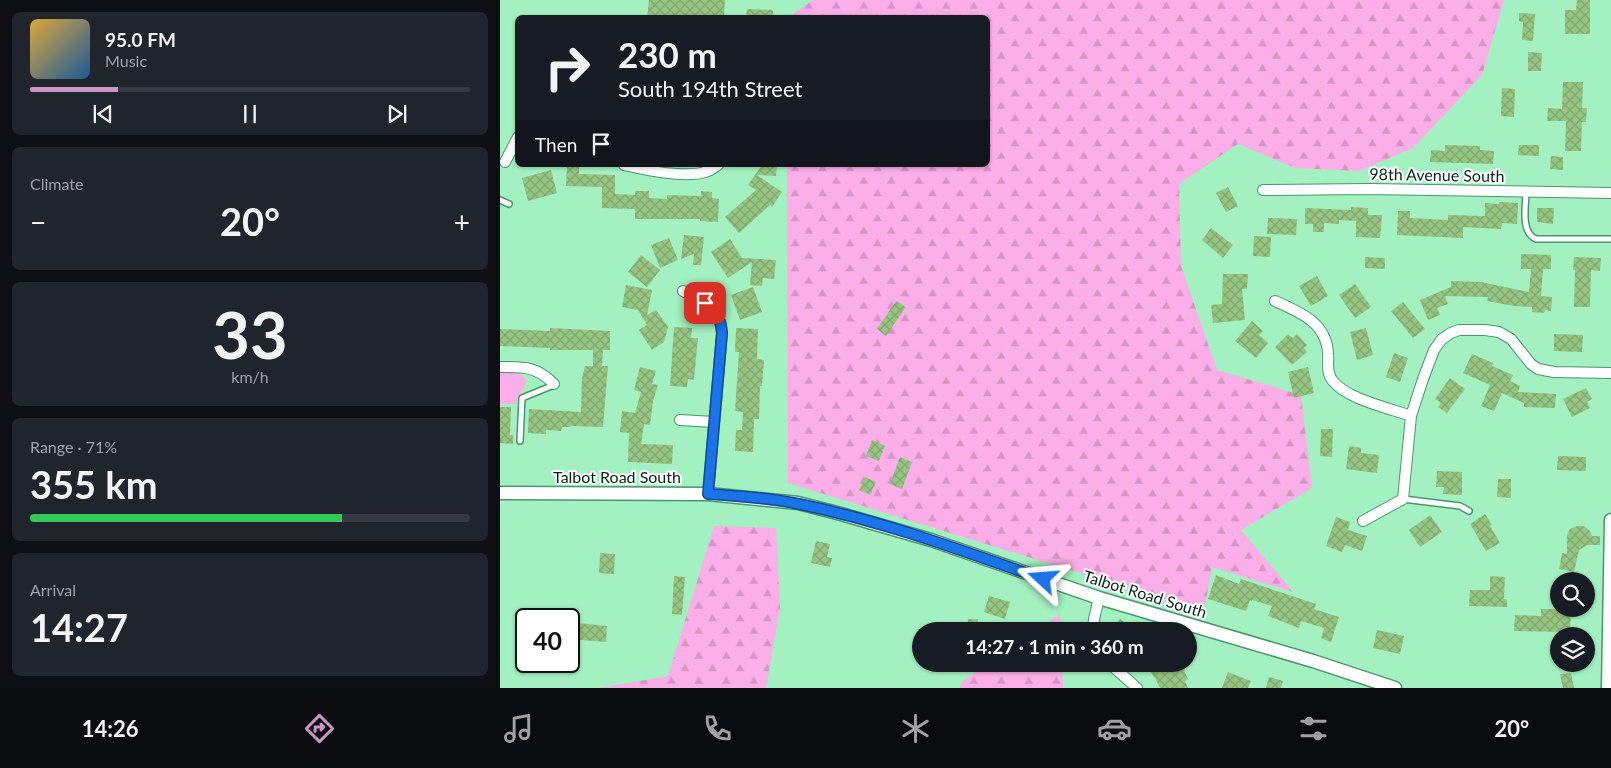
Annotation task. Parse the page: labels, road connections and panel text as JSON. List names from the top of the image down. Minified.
{"streets":{"street":["98th Avenue South","Talbot Road South"]},"page":{"turn":["230 m","South 194th Street"],"song":["95.0 FM","Music"],"then":"Then","tile":["Climate",["33","km/h"],["Range · 71%","355 km"],["Arrival","14:27"]],"heat":["−","20°","+"],"limit":"40","trip":"14:27 · 1 min · 360 m","tabs":["14:26","20°"]}}
